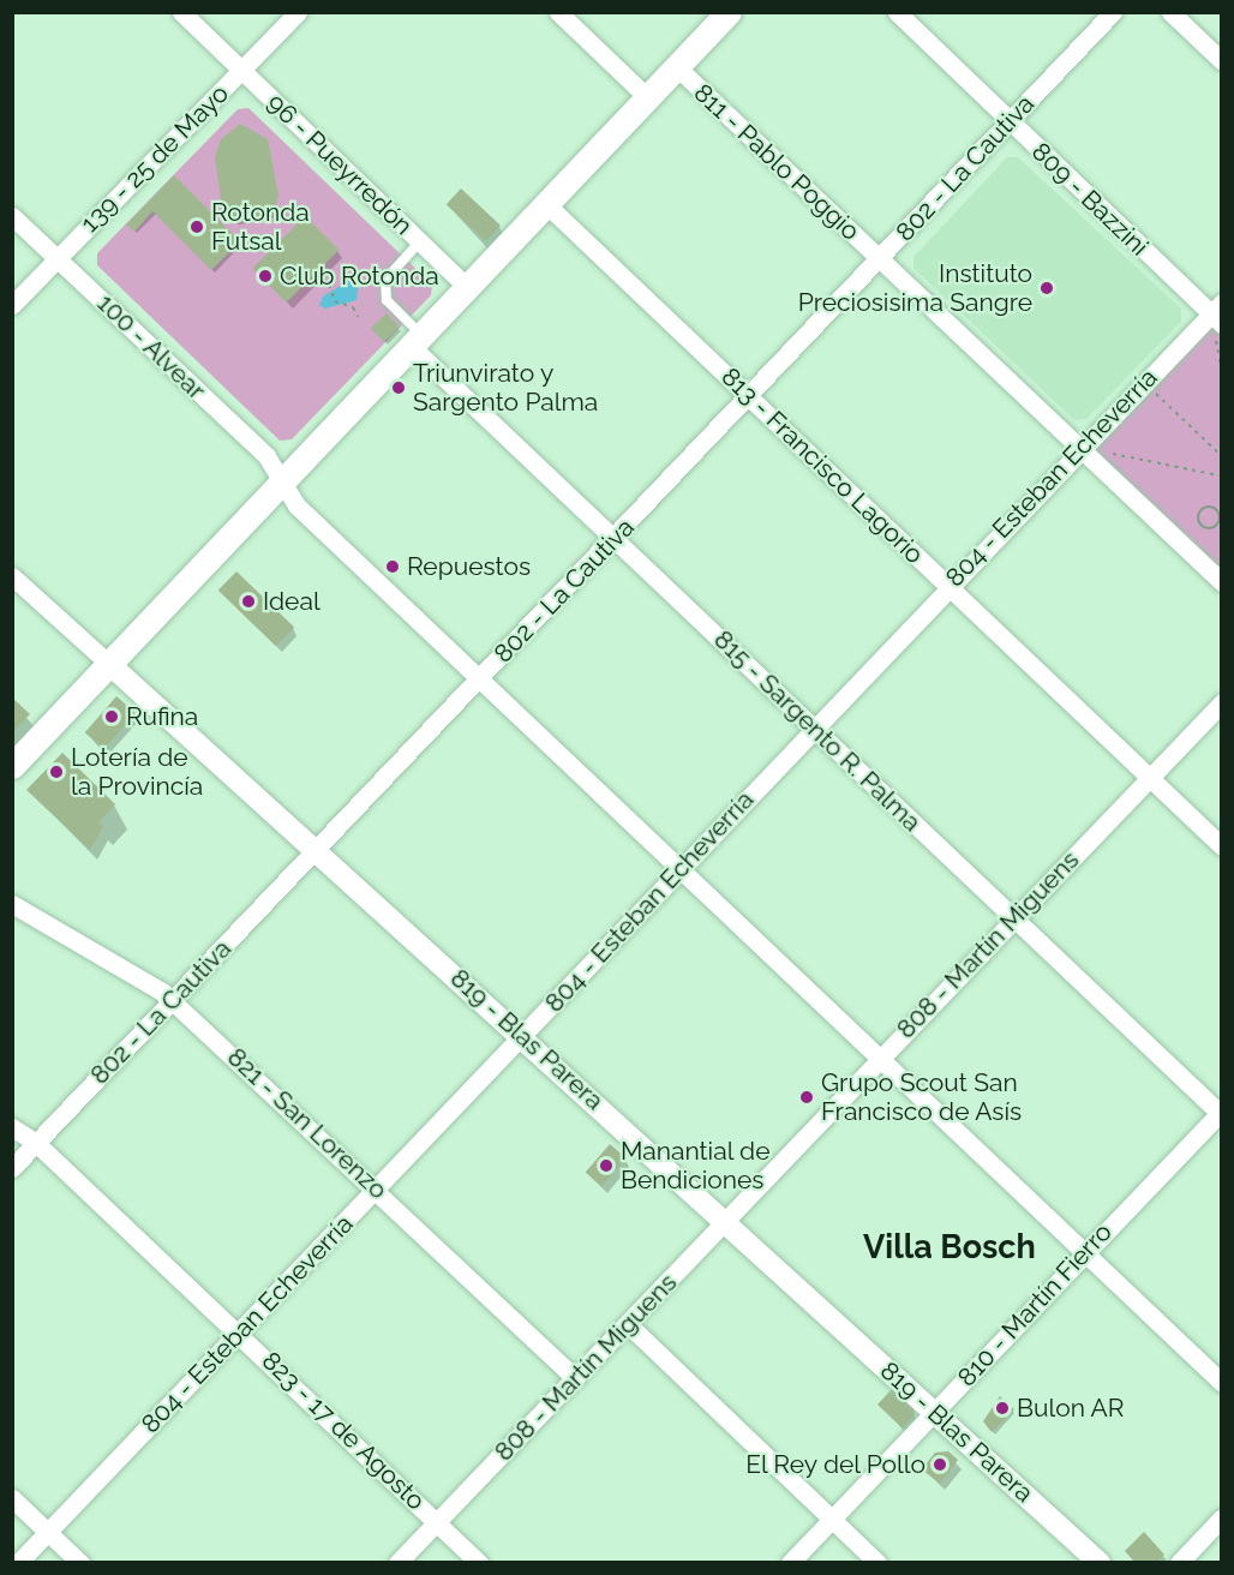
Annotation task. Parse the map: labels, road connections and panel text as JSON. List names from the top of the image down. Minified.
{"streets":{"street":["139 - 25 de Mayo","811 - Pablo Poggio","96 - Pueyrredón","802 - La Cautiva","809 - Bazzini","100 - Alvear","813 - Francisco Lagorio","804 - Esteban Echeverría","815 - Sargento R. Palma","808 - Martín Miguens","819 - Blas Parera","821 - San Lorenzo","810 - Martín Fierro","823 - 17 de Agosto"]},"crossings":[["139 - 25 de Mayo","96 - Pueyrredón"],["139 - 25 de Mayo","100 - Alvear"],["811 - Pablo Poggio","802 - La Cautiva"],["811 - Pablo Poggio","804 - Esteban Echeverría"],["802 - La Cautiva","809 - Bazzini"],["802 - La Cautiva","100 - Alvear"],["802 - La Cautiva","813 - Francisco Lagorio"],["802 - La Cautiva","815 - Sargento R. Palma"],["802 - La Cautiva","819 - Blas Parera"],["802 - La Cautiva","821 - San Lorenzo"],["802 - La Cautiva","823 - 17 de Agosto"],["809 - Bazzini","804 - Esteban Echeverría"],["100 - Alvear","804 - Esteban Echeverría"],["100 - Alvear","808 - Martín Miguens"],["100 - Alvear","810 - Martín Fierro"],["813 - Francisco Lagorio","804 - Esteban Echeverría"],["813 - Francisco Lagorio","808 - Martín Miguens"],["804 - Esteban Echeverría","815 - Sargento R. Palma"],["804 - Esteban Echeverría","819 - Blas Parera"],["804 - Esteban Echeverría","821 - San Lorenzo"],["804 - Esteban Echeverría","823 - 17 de Agosto"],["815 - Sargento R. Palma","808 - Martín Miguens"],["815 - Sargento R. Palma","810 - Martín Fierro"],["808 - Martín Miguens","819 - Blas Parera"],["808 - Martín Miguens","821 - San Lorenzo"],["808 - Martín Miguens","823 - 17 de Agosto"],["819 - Blas Parera","810 - Martín Fierro"]],"districts":["Villa Bosch"],"places":["Rotonda Futsal","Club Rotonda","Instituto Preciosisima Sangre","Triunvirato y Sargento Palma","Repuestos","Ideal","Rufina","Lotería de la Provincía","Grupo Scout San Francisco de Asís","Manantial de Bendiciones","Bulon AR","El Rey del Pollo"]}
